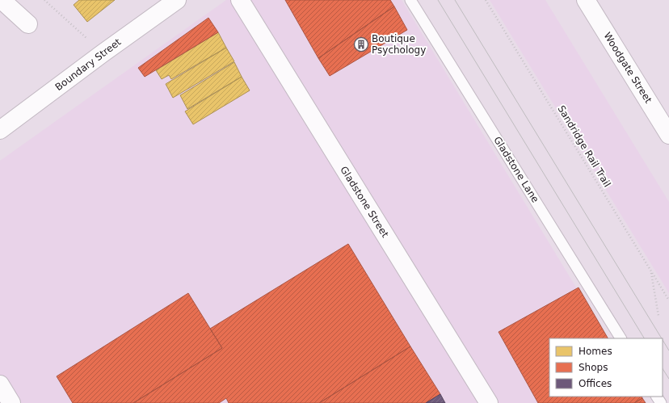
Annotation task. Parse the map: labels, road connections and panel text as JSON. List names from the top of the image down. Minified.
{"streets":{"street":["Boundary Street","Woodgate Street","Gladstone Street"],"lane":["Gladstone Lane"],"path":["Sandridge Rail Trail"]},"places":{"building":["Boutique Psychology"]},"legend":["Homes","Shops","Offices"]}
